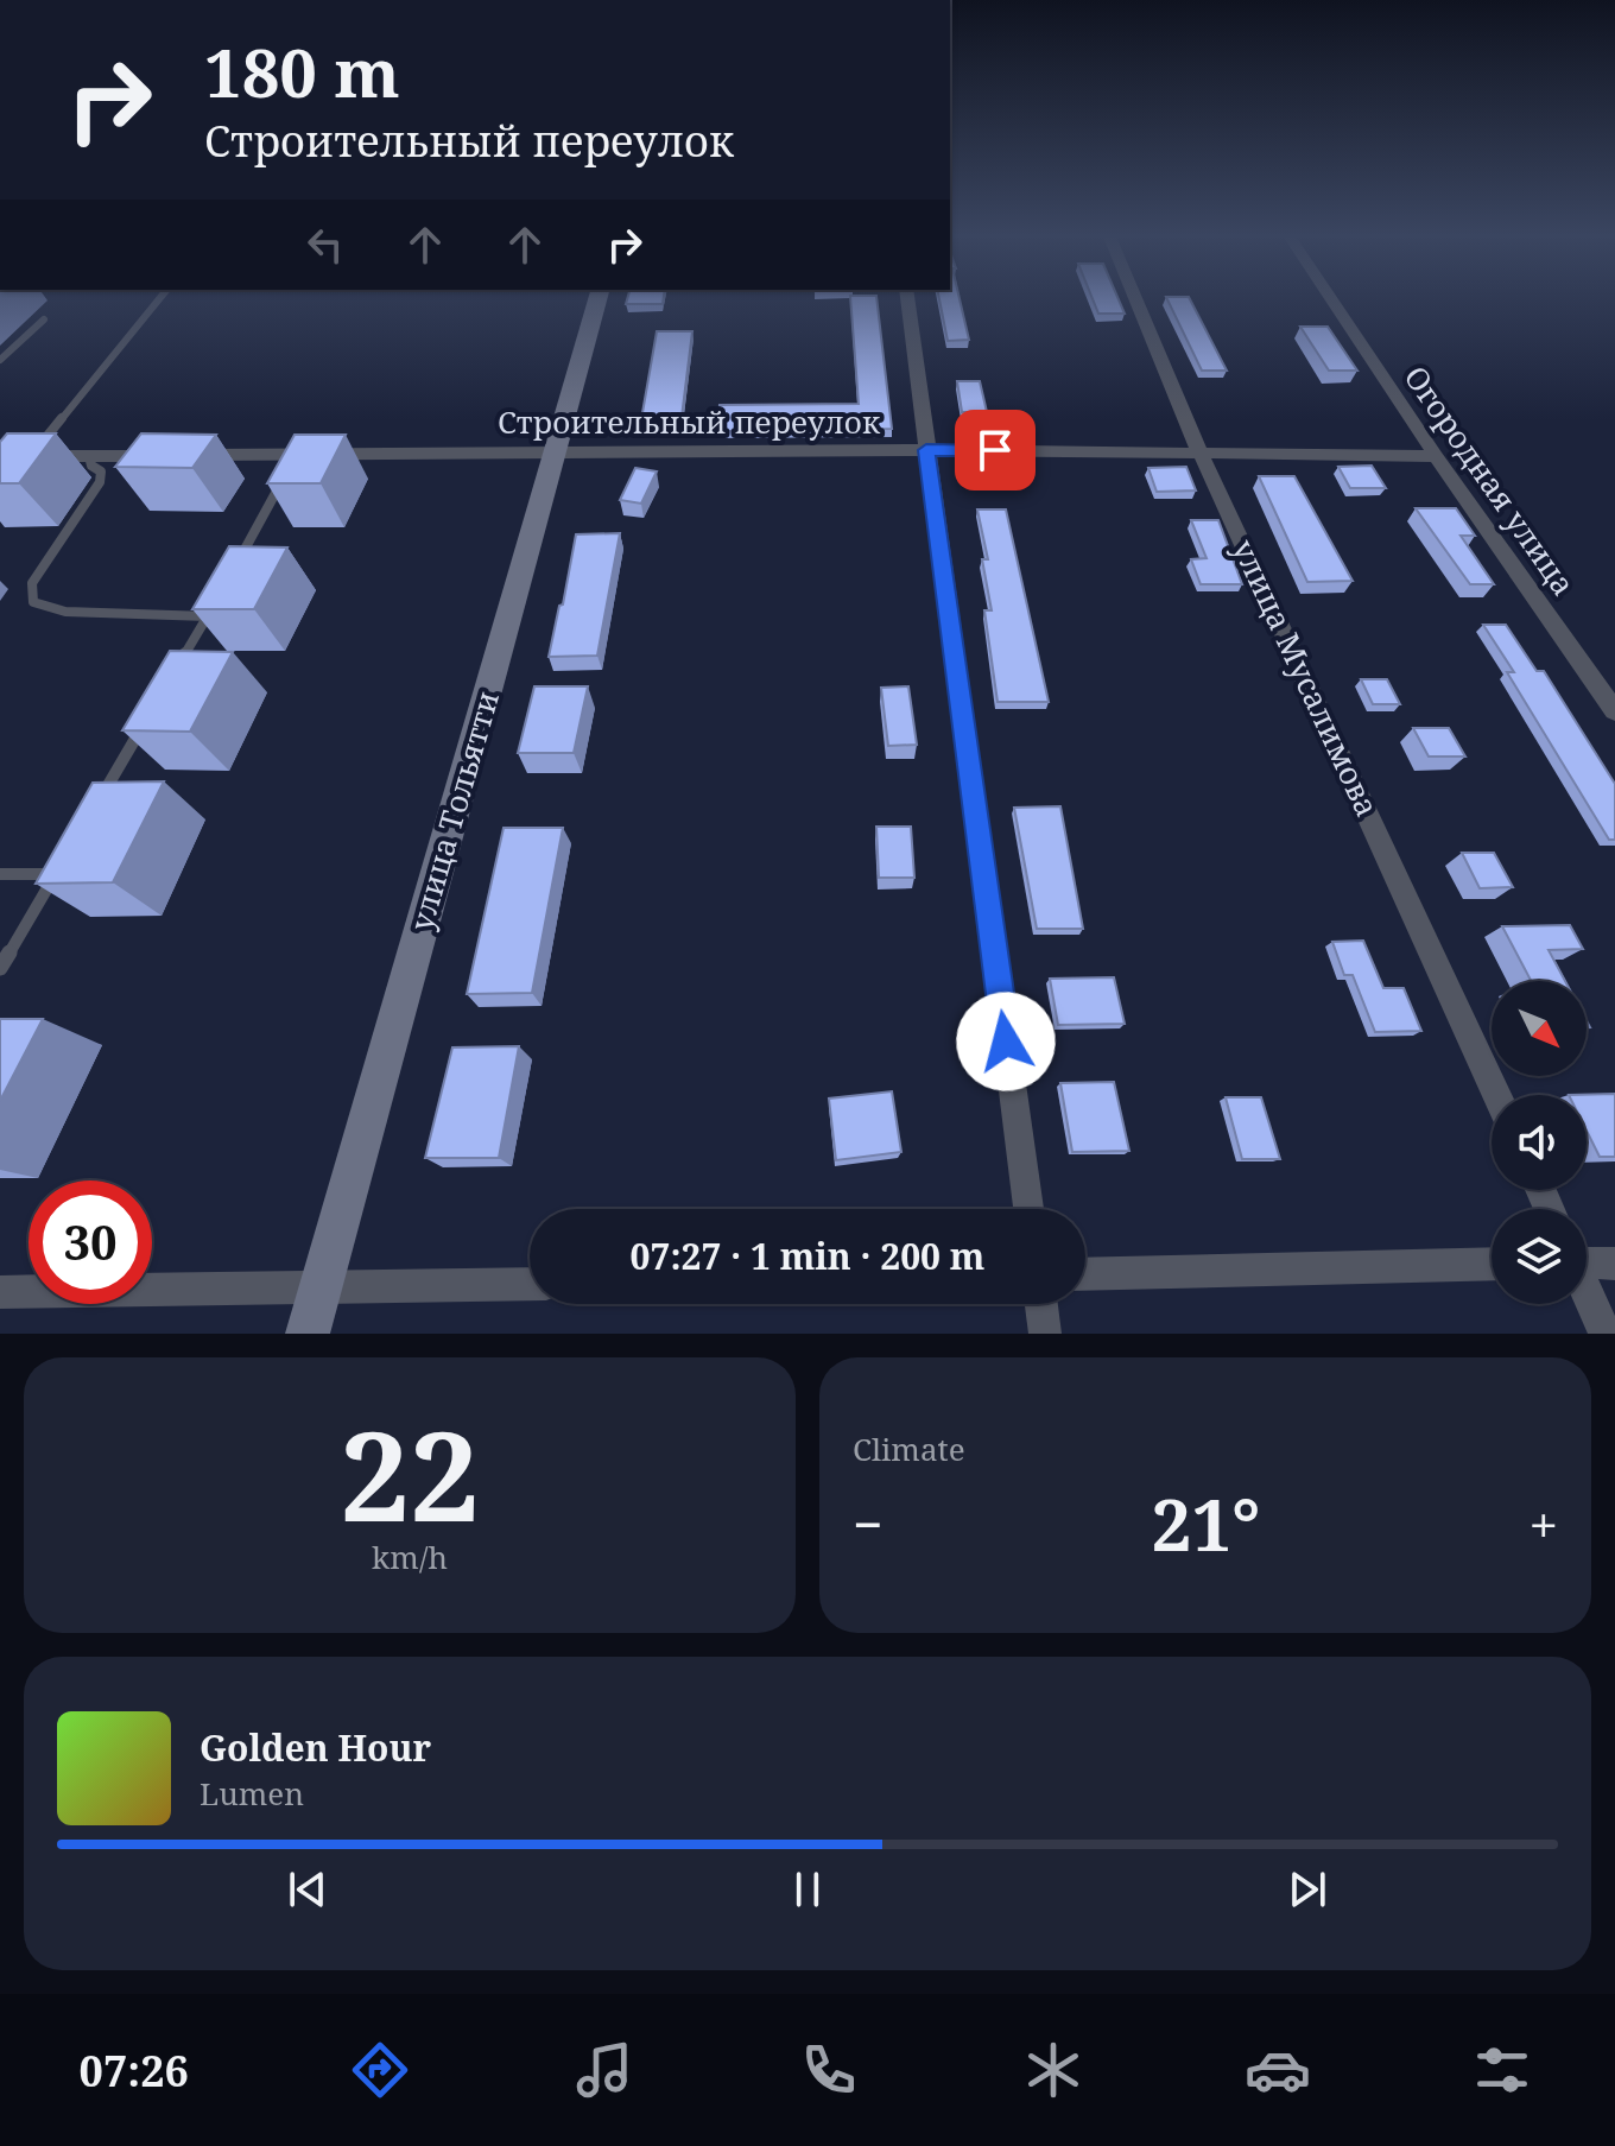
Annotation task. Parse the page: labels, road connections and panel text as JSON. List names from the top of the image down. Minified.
{"streets":{"street":["Строительный переулок","Огородная улица","улица Мусалимова","улица Тольятти"]},"crossings":[["Строительный переулок","Огородная улица"],["Строительный переулок","улица Мусалимова"],["Строительный переулок","улица Тольятти"]],"north":"bottom right","page":{"turn":["180 m","Строительный переулок"],"limit":"30","trip":"07:27 · 1 min · 200 m","tile":[["22","km/h"],"Climate"],"heat":["−","21°","+"],"song":["Golden Hour","Lumen"],"tabs":"07:26"}}
